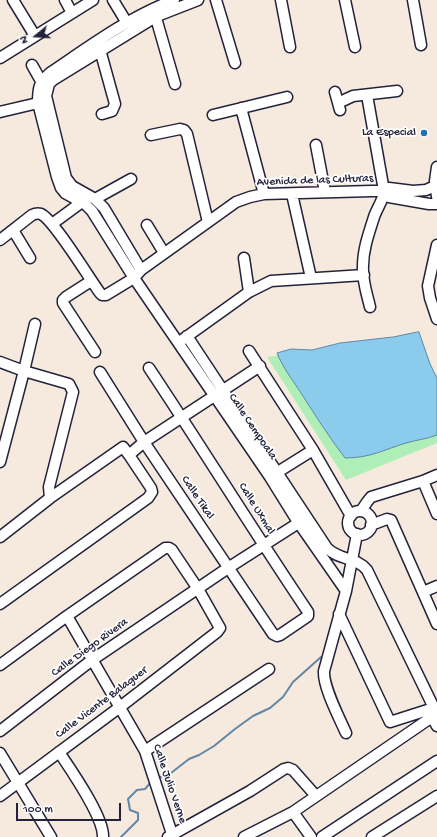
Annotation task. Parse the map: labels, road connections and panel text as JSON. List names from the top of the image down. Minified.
{"streets":{"street":["Avenida de las Culturas","Calle Cempoala","Calle Tikal","Calle Uxmal","Calle Diego Rivera","Calle Vicente Balaguer","Calle Julio Verne"]},"crossings":[["Avenida de las Culturas","Calle Cempoala"],["Calle Cempoala","Calle Diego Rivera"],["Calle Tikal","Calle Uxmal"],["Calle Tikal","Calle Diego Rivera"],["Calle Uxmal","Calle Diego Rivera"],["Calle Diego Rivera","Calle Vicente Balaguer"],["Calle Diego Rivera","Calle Julio Verne"],["Calle Vicente Balaguer","Calle Julio Verne"]],"places":["La Especial"],"scale_bar":"100 m","north":"left"}
